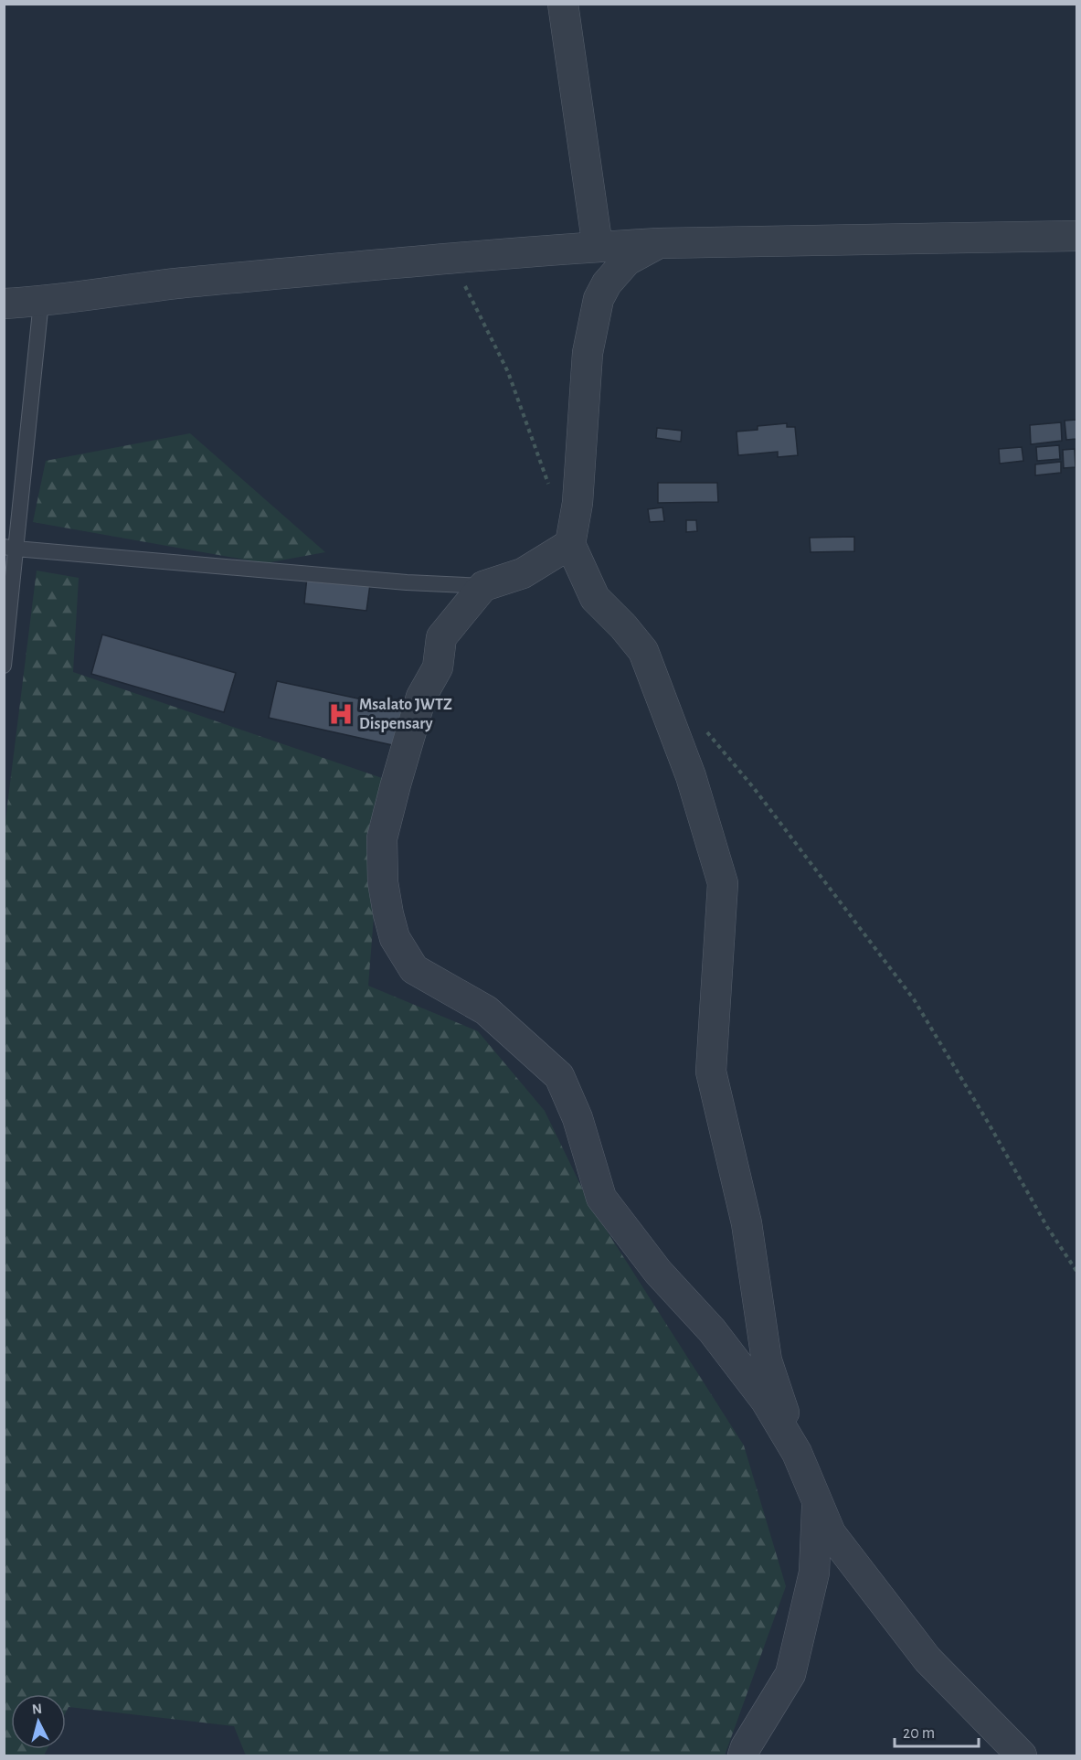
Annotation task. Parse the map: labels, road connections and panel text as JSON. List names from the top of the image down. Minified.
{"places":{"hospital":["Msalato JWTZ Dispensary"]},"scale_bar":"20 m","north":"top"}
